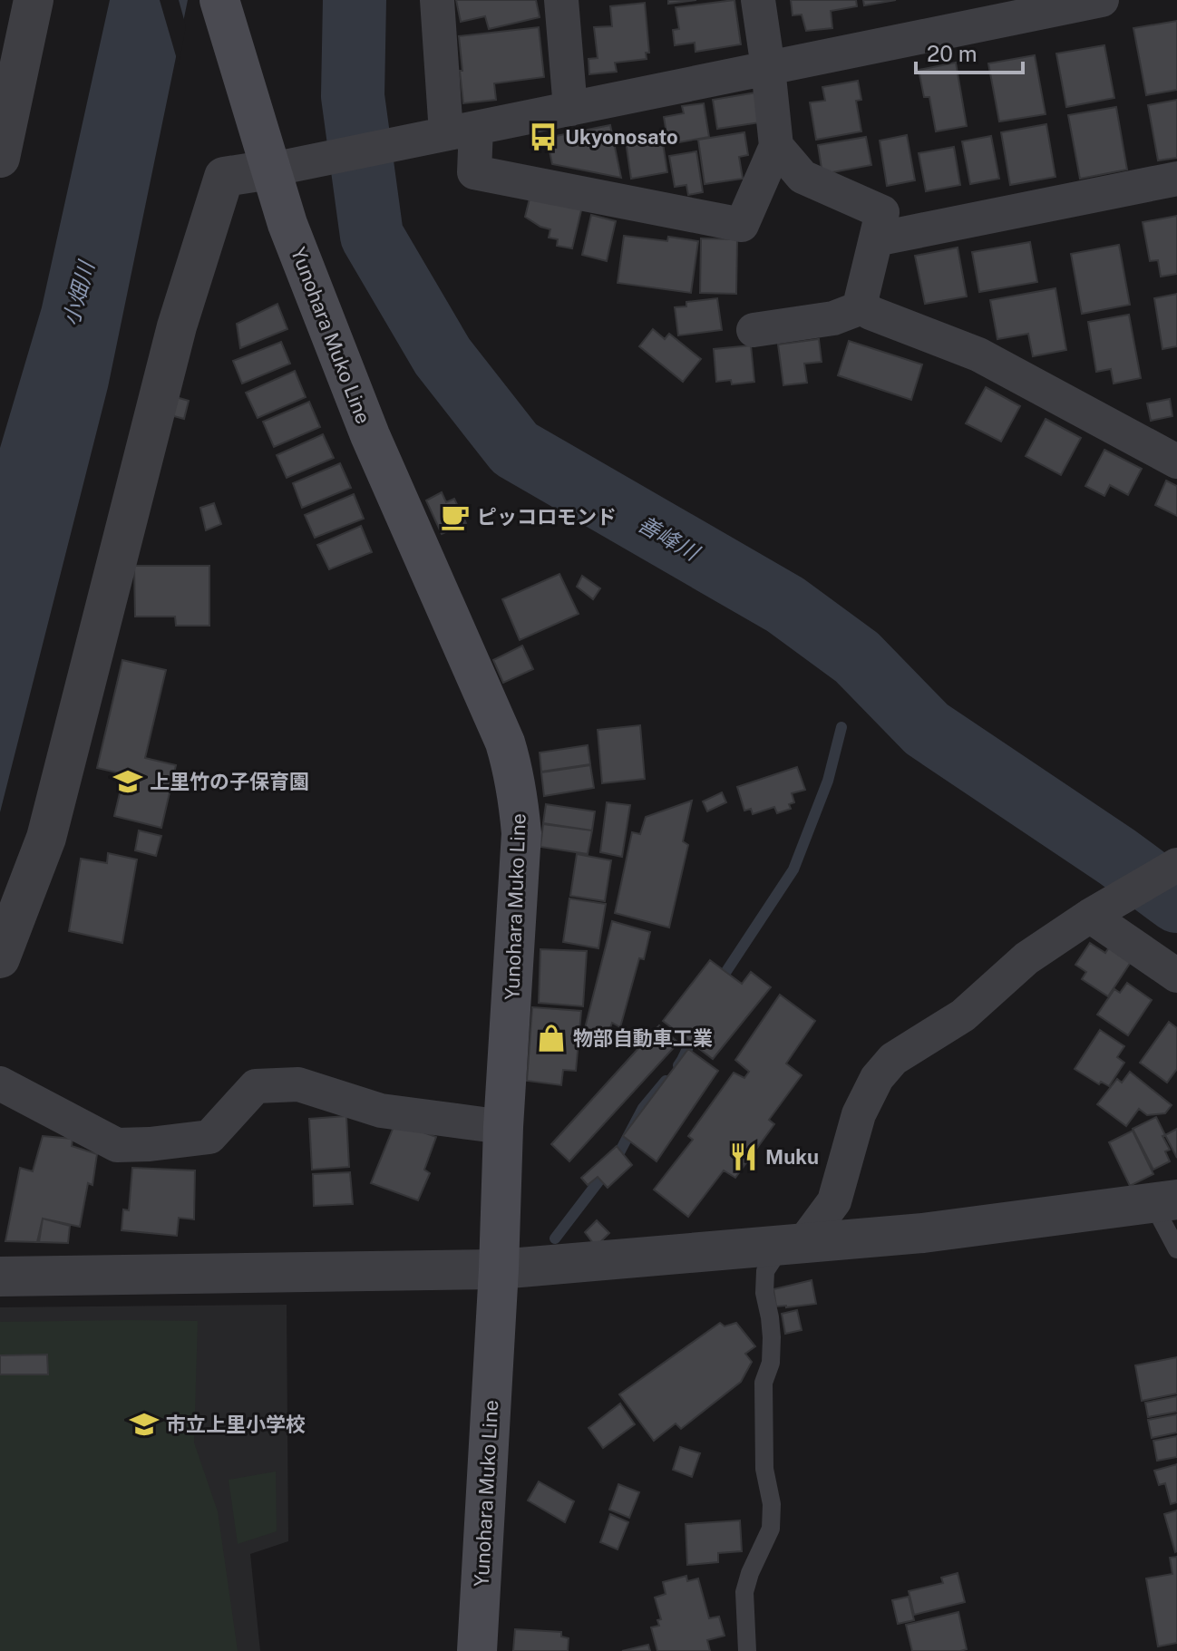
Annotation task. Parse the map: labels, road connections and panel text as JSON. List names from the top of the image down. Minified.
{"streets":{"main road":["Yunohara Muko Line"]},"water":["小畑川","善峰川"],"places":{"bus stop":["Ukyonosato"],"cafe":["ピッコロモンド"],"school or university":["上里竹の子保育園","市立上里小学校"],"shop":["物部自動車工業"],"restaurant":["Muku"]},"scale_bar":"20 m"}
